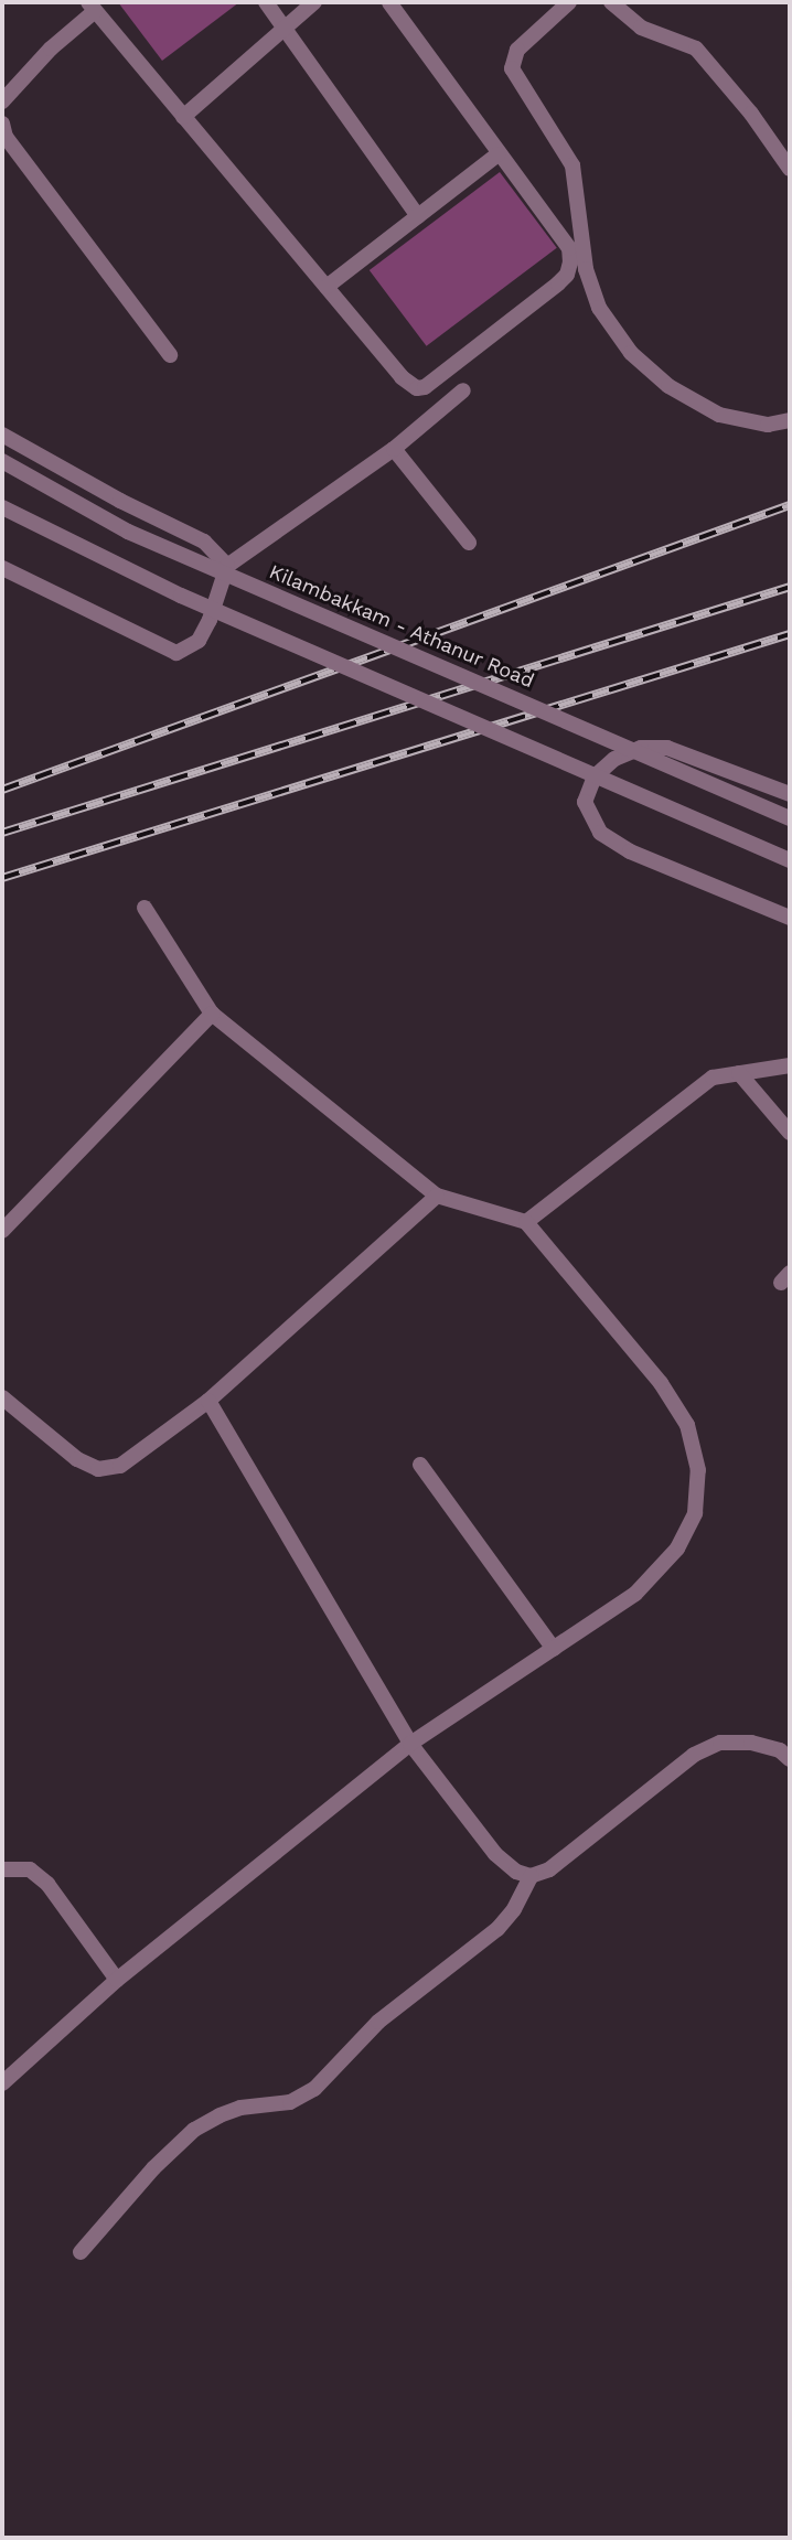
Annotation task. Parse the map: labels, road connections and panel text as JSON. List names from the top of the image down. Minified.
{"streets":{"street":["Kilambakkam - Athanur Road"]}}
